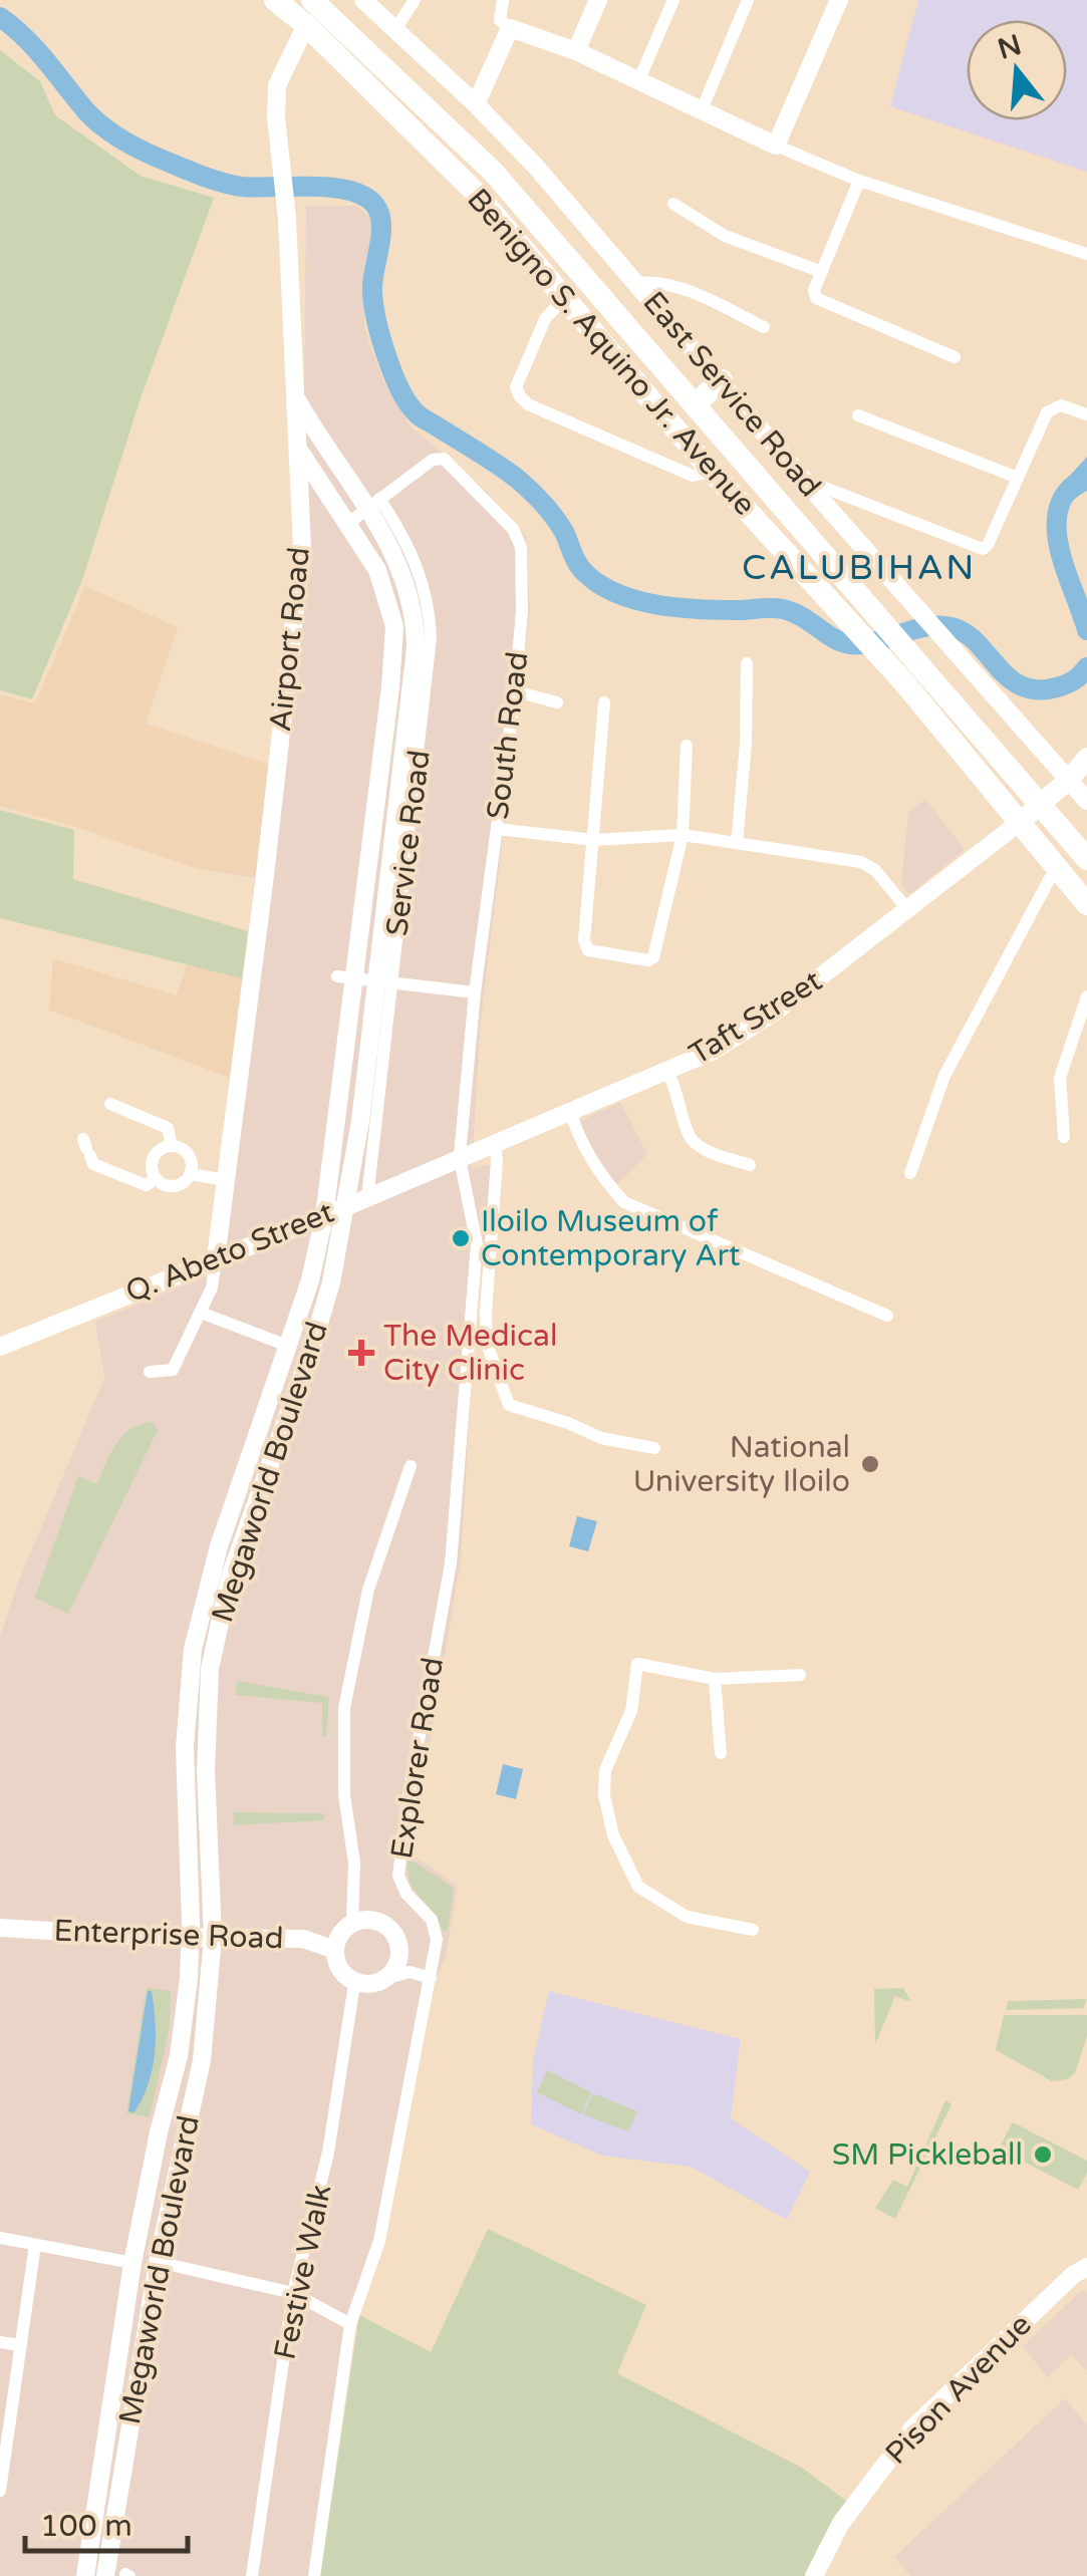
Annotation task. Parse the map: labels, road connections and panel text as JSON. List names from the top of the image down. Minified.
{"streets":{"highway":["Benigno S. Aquino Jr. Avenue"],"main road":["East Service Road","Airport Road","Taft Street","Q. Abeto Street","Megaworld Boulevard","Enterprise Road","Pison Avenue"],"street":["South Road","Service Road","Explorer Road","Festive Walk"]},"crossings":[["Benigno S. Aquino Jr. Avenue","Airport Road"],["Benigno S. Aquino Jr. Avenue","Taft Street"],["Airport Road","Q. Abeto Street"],["Airport Road","Megaworld Boulevard"],["South Road","Service Road"],["South Road","Taft Street"],["South Road","Q. Abeto Street"],["South Road","Megaworld Boulevard"],["South Road","Explorer Road"],["Service Road","Q. Abeto Street"],["Service Road","Megaworld Boulevard"],["Taft Street","Q. Abeto Street"],["Taft Street","Explorer Road"],["Q. Abeto Street","Megaworld Boulevard"],["Q. Abeto Street","Explorer Road"],["Megaworld Boulevard","Enterprise Road"]],"districts":["CALUBIHAN"],"places":{"other":["Iloilo Museum of Contemporary Art","National University Iloilo","SM Pickleball"],"health":["The Medical City Clinic"]},"scale_bar":"100 m","north":"top"}
